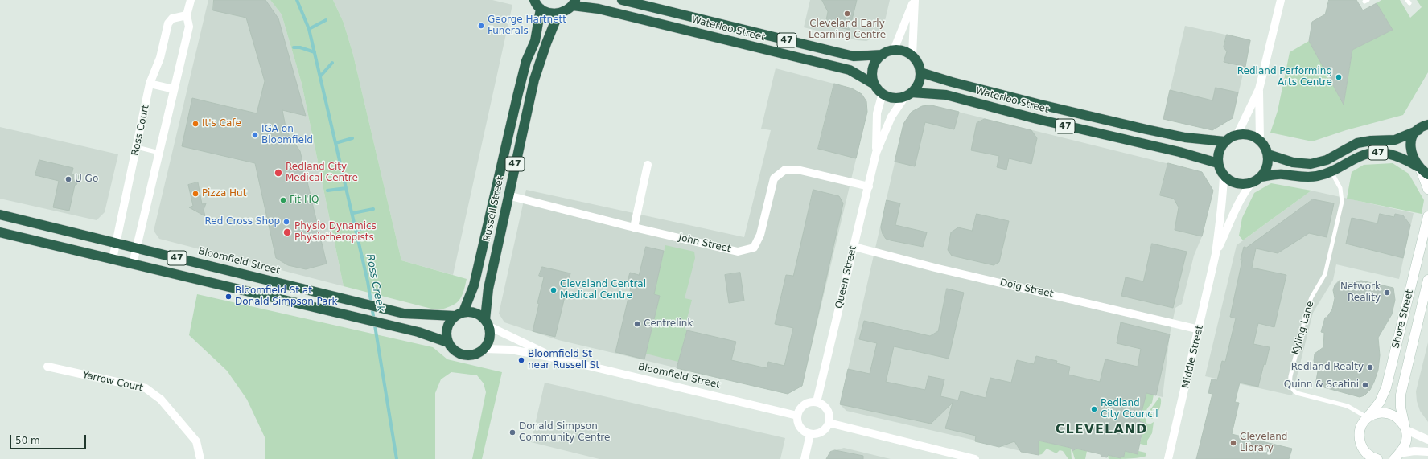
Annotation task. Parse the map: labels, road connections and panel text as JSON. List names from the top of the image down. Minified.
{"streets":{"highway":["Waterloo Street","47","Russell Street","Bloomfield Street"],"main road":["Shore Street"],"street":["Ross Court","John Street","Queen Street","Doig Street","Middle Street","Yarrow Court"],"lane":["Kyling Lane"]},"crossings":[["Waterloo Street","47"],["Waterloo Street","Queen Street"],["Waterloo Street","Middle Street"],["47","Ross Court"],["47","Russell Street"],["47","Bloomfield Street"],["47","Queen Street"],["47","Kyling Lane"],["47","Middle Street"],["Ross Court","Bloomfield Street"],["Russell Street","John Street"],["Russell Street","Bloomfield Street"],["John Street","Queen Street"],["Bloomfield Street","Queen Street"],["Queen Street","Doig Street"],["Doig Street","Middle Street"],["Shore Street","Kyling Lane"]],"districts":["CLEVELAND"],"water":["Ross Creek"],"places":["Cleveland Early Learning Centre","George Hartnett Funerals","Redland Performing Arts Centre","It's Cafe","IGA on Bloomfield","Redland City Medical Centre","U Go","Pizza Hut","Fit HQ","Red Cross Shop","Physio Dynamics Physiotheropists","Cleveland Central Medical Centre","Network Reality","Bloomfield St at Donald Simpson Park","Centrelink","Bloomfield St near Russell St","Redland Realty","Quinn & Scatini","Redland City Council","Donald Simpson Community Centre","Cleveland Library"],"scale_bar":"50 m"}
